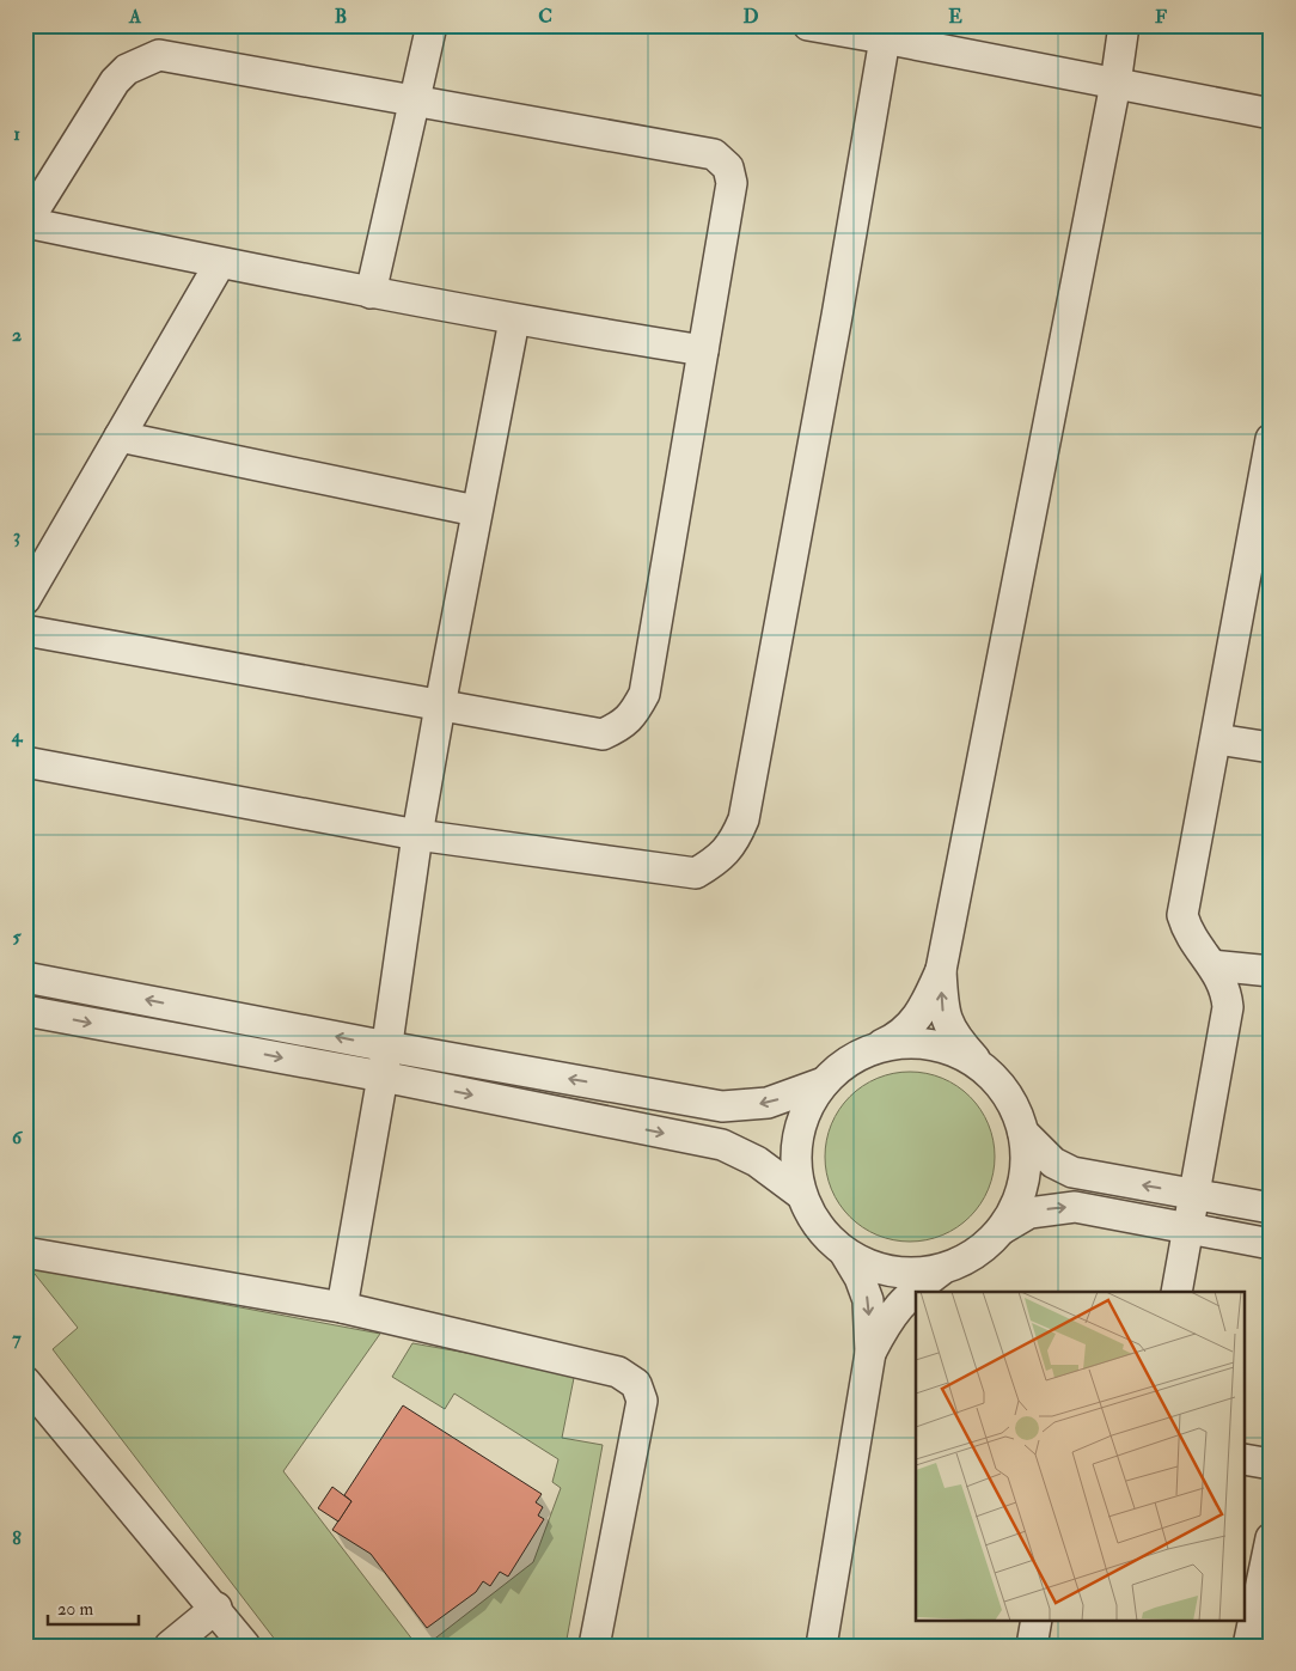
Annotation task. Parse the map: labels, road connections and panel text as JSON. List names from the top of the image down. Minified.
{"scale_bar":"20 m","grid":{"columns":["A","B","C","D","E","F"],"rows":["1","2","3","4","5","6","7","8"]}}
